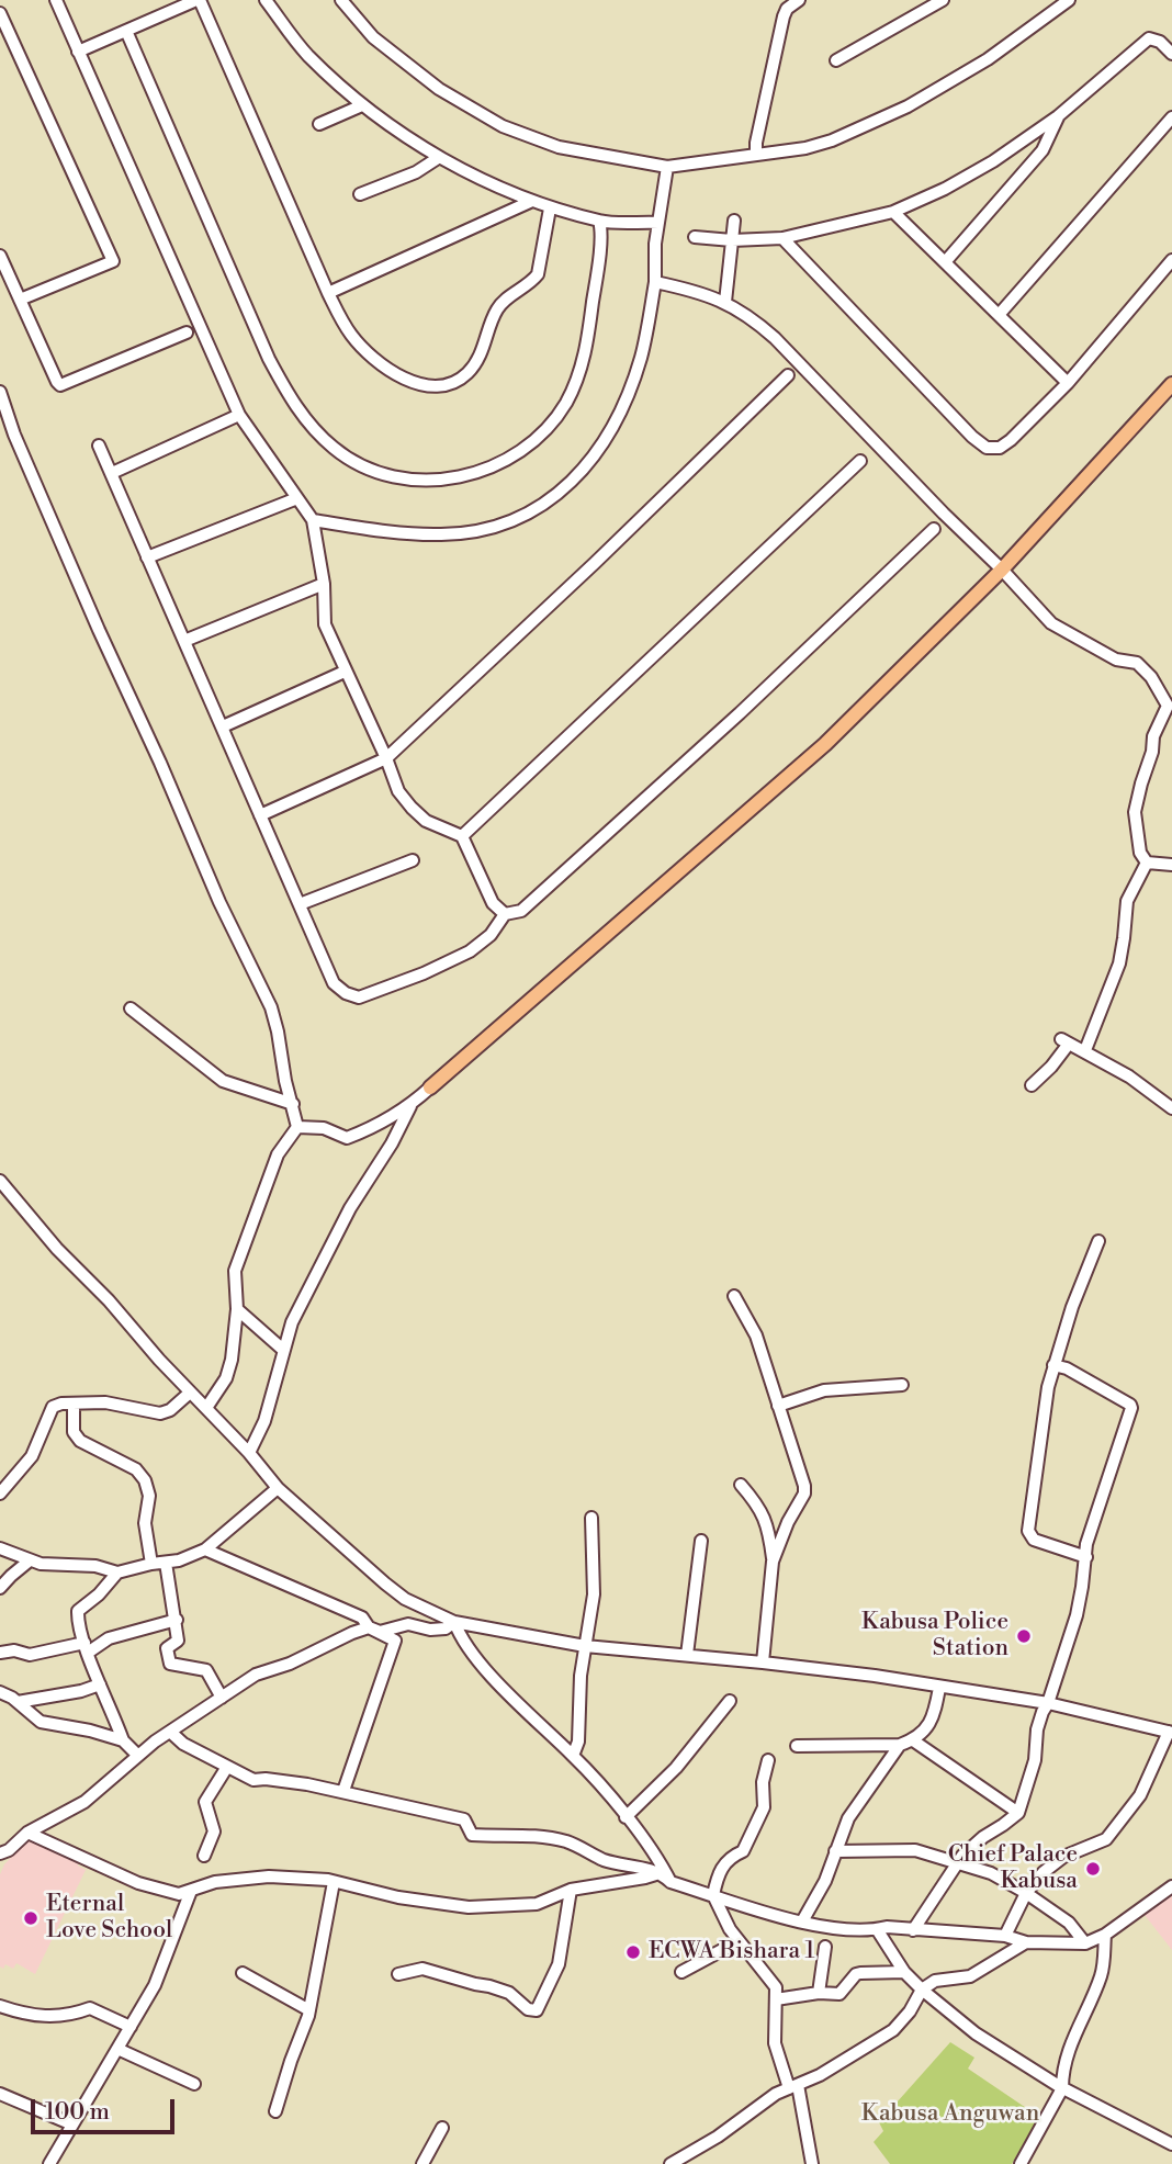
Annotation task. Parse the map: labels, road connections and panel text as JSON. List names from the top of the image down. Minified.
{"parks":["Kabusa Anguwan"],"places":["Kabusa Police Station","Chief Palace Kabusa","Eternal Love School","ECWA Bishara 1"],"scale_bar":"100 m"}
